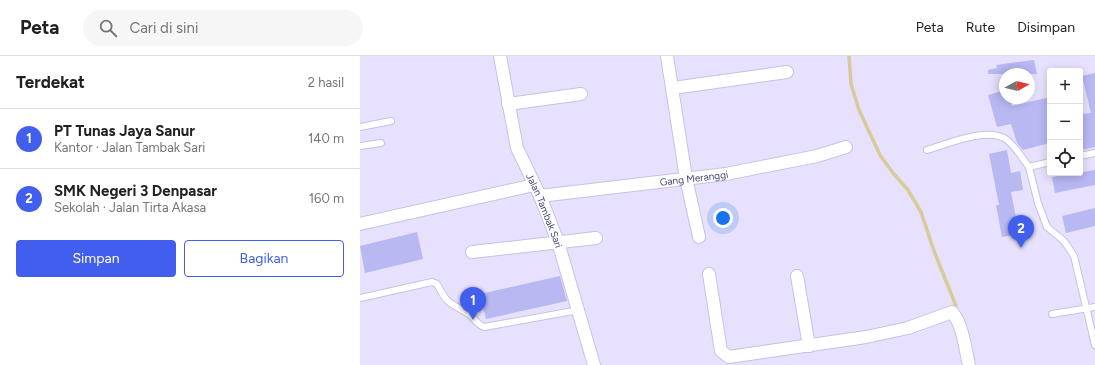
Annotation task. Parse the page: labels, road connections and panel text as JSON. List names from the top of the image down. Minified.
{"streets":{"street":["Gang Meranggi","Jalan Tambak Sari"]},"crossings":[["Gang Meranggi","Jalan Tambak Sari"]],"north":"right","page":{"header":"Peta","search":"Cari di sini","nav":["Peta","Rute","Disimpan"],"heading":["Terdekat","2 hasil"],"map_buttons":["+","−"],"list":[{"mark":"1","name":"PT Tunas Jaya Sanur","note":"Kantor · Jalan Tambak Sari","value":"140 m"},{"mark":"2","name":"SMK Negeri 3 Denpasar","note":"Sekolah · Jalan Tirta Akasa","value":"160 m"}],"pins":["2","1"],"buttons":["Simpan","Bagikan"]}}
